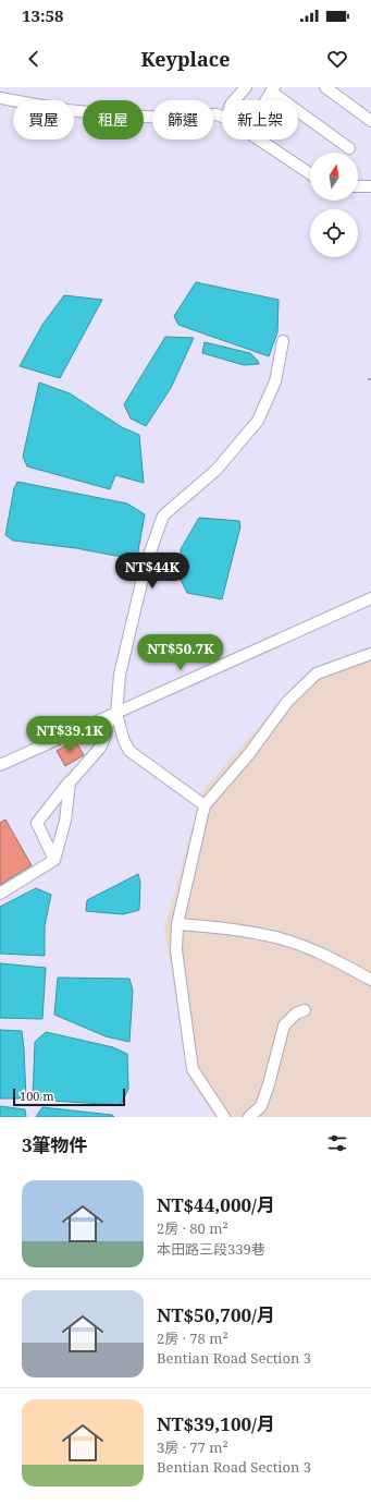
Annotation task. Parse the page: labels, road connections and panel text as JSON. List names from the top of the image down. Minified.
{"scale_bar":"100 m","north":"top","page":{"status":"13:58","header":"Keyplace","chip":["買屋","租屋","篩選","新上架"],"price":["NT$44K","NT$50.7K","NT$39.1K"],"scale":"100 m","heading":"3筆物件","list":[{"name":"NT$44,000/月","note":"2房 · 80 m² · 本田路三段339巷"},{"name":"NT$50,700/月","note":"2房 · 78 m² · Bentian Road Section 3"},{"name":"NT$39,100/月","note":"3房 · 77 m² · Bentian Road Section 3"}]}}
